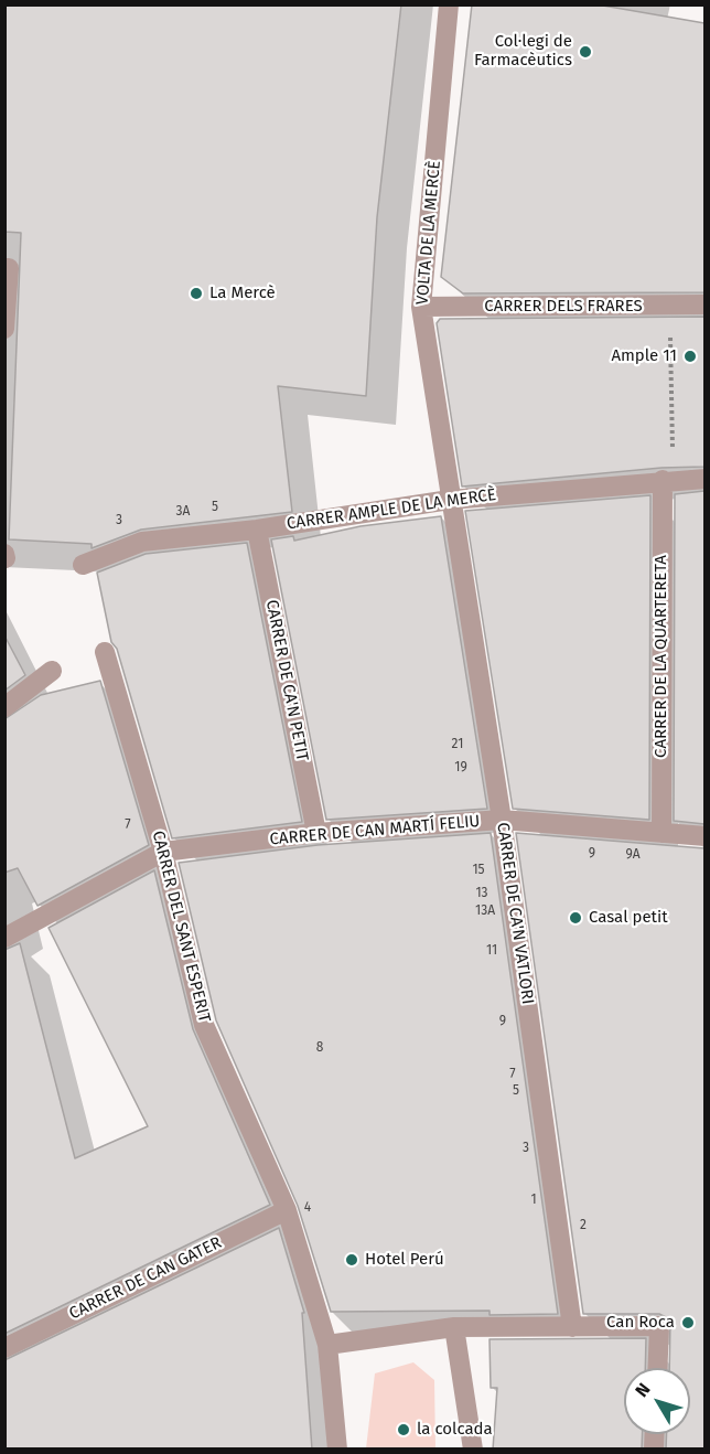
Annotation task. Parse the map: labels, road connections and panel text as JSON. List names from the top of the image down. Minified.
{"streets":{"street":["VOLTA DE LA MERCÈ","CARRER DELS FRARES","CARRER AMPLE DE LA MERCÈ","CARRER DE LA QUARTERETA","CARRER DE CA'N PETIT","CARRER DE CAN MARTÍ FELIU","CARRER DE CA'N VATLORI","CARRER DEL SANT ESPERIT","CARRER DE CAN GATER"]},"crossings":[["VOLTA DE LA MERCÈ","CARRER DELS FRARES"],["VOLTA DE LA MERCÈ","CARRER AMPLE DE LA MERCÈ"],["VOLTA DE LA MERCÈ","CARRER DE CA'N VATLORI"],["CARRER AMPLE DE LA MERCÈ","CARRER DE LA QUARTERETA"],["CARRER AMPLE DE LA MERCÈ","CARRER DE CA'N PETIT"],["CARRER AMPLE DE LA MERCÈ","CARRER DE CA'N VATLORI"],["CARRER DE LA QUARTERETA","CARRER DE CAN MARTÍ FELIU"],["CARRER DE CA'N PETIT","CARRER DE CAN MARTÍ FELIU"],["CARRER DE CAN MARTÍ FELIU","CARRER DE CA'N VATLORI"],["CARRER DE CAN MARTÍ FELIU","CARRER DEL SANT ESPERIT"],["CARRER DEL SANT ESPERIT","CARRER DE CAN GATER"]],"places":["Col·legi de Farmacèutics","La Mercè","Ample 11","Casal petit","Hotel Perú","Can Roca","la colcada"],"house_numbers":["5","3A","3","21","19","7","9","9A","15","13","13A","11","9","8","7","5","3","1","4","2"],"north":"top left"}
